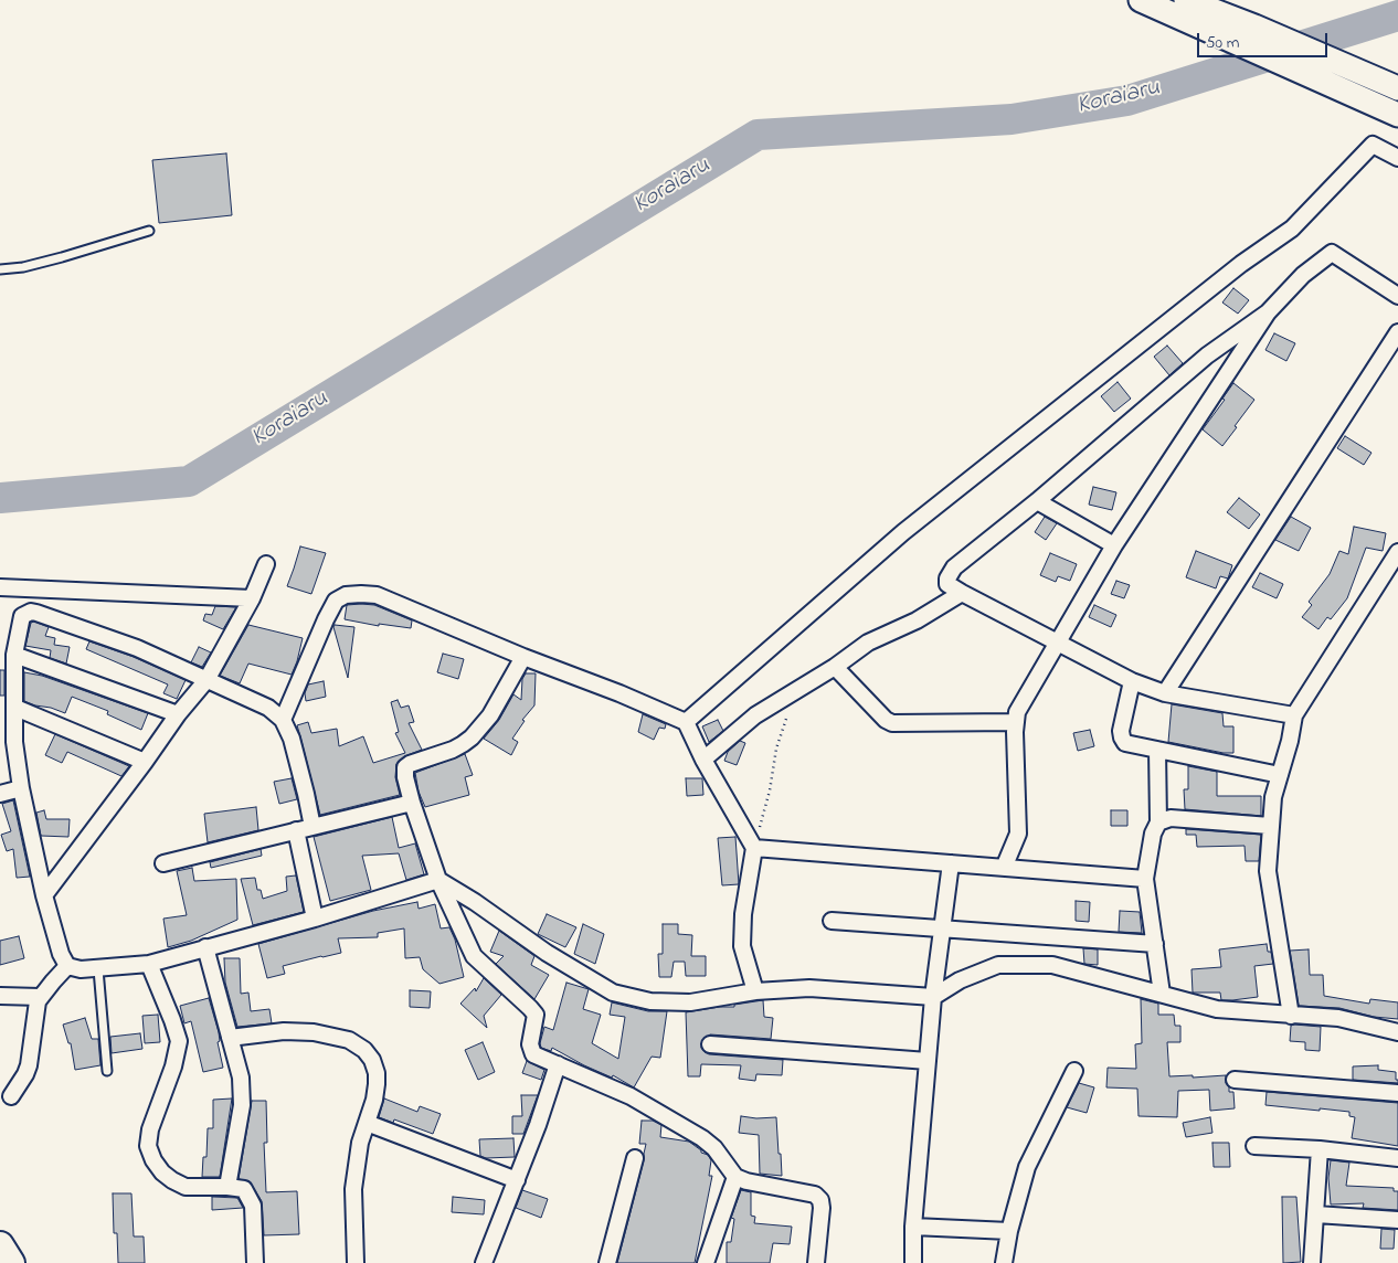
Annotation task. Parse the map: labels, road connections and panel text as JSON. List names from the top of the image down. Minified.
{"water":["Koraiaru"],"scale_bar":"50 m"}
